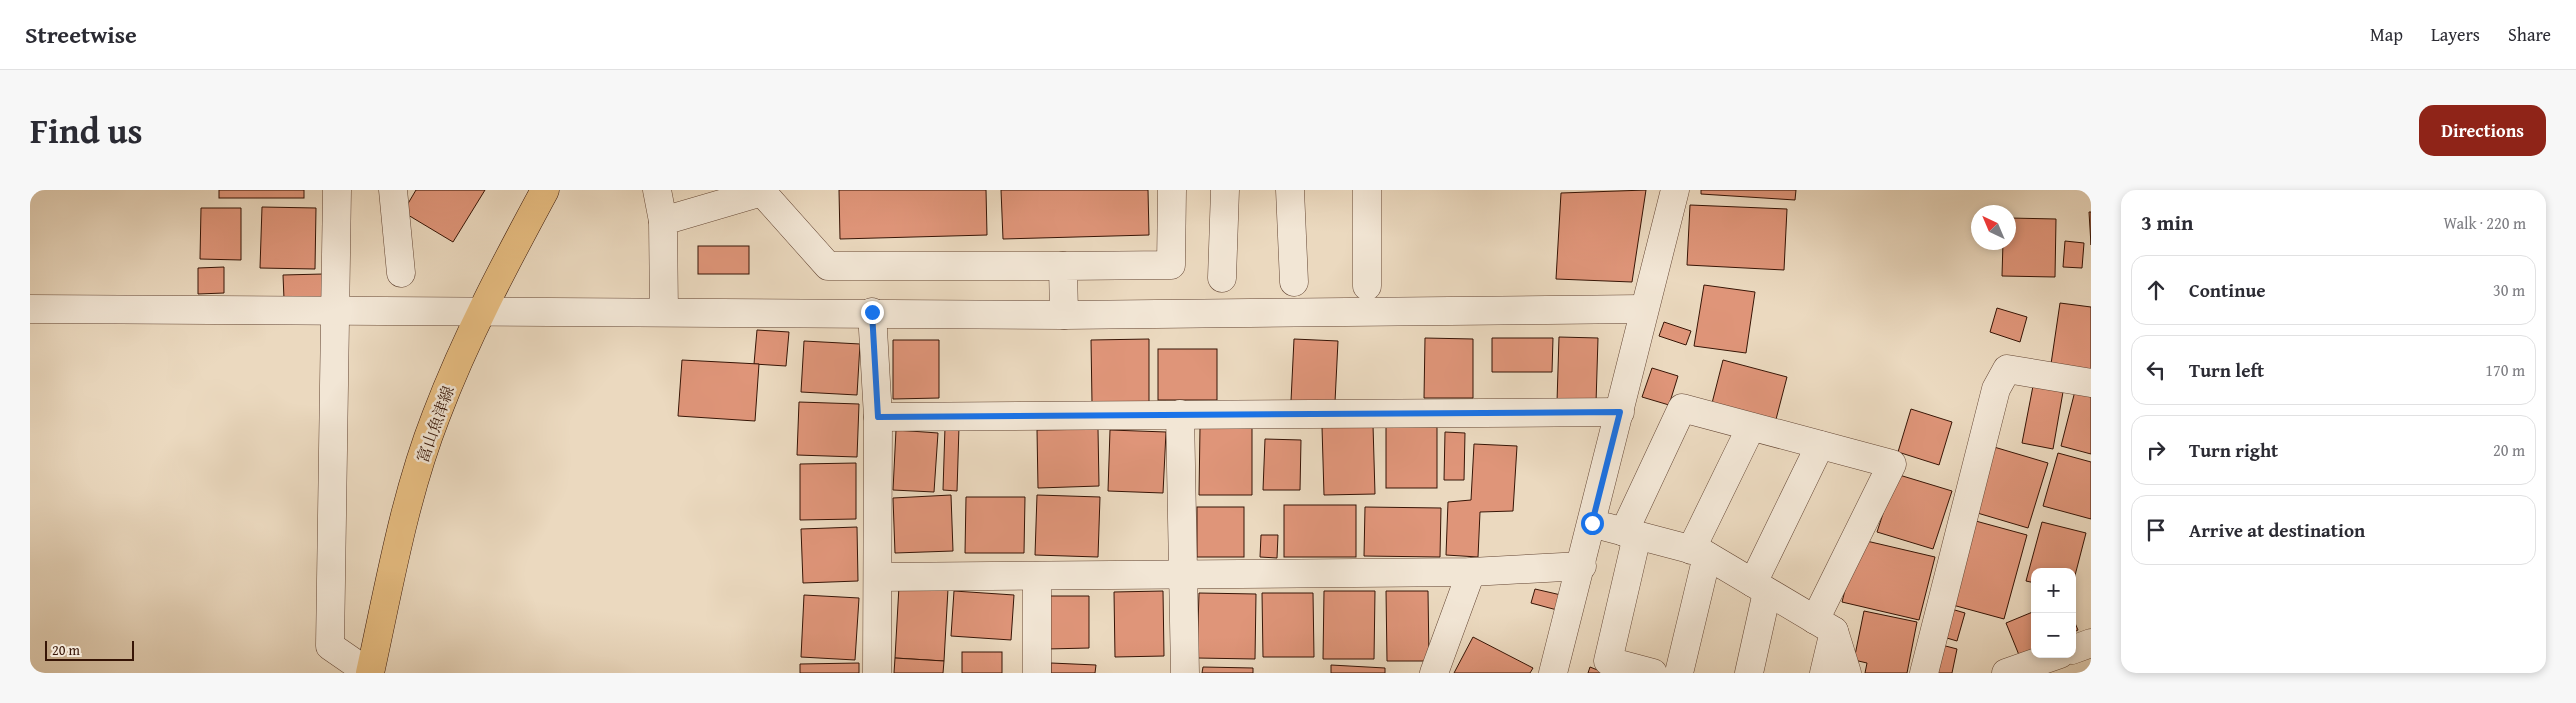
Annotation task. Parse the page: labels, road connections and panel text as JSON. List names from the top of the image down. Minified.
{"streets":{"main road":["富山魚津線"]},"scale_bar":"20 m","north":"top left","page":{"header":"Streetwise","nav":["Map","Layers","Share"],"title":"Find us","buttons":"Directions","heading":["3 min","Walk · 220 m"],"list":[["Continue","30 m"],["Turn left","170 m"],["Turn right","20 m"],"Arrive at destination"],"map_buttons":["+","−"],"scale":"20 m"}}
